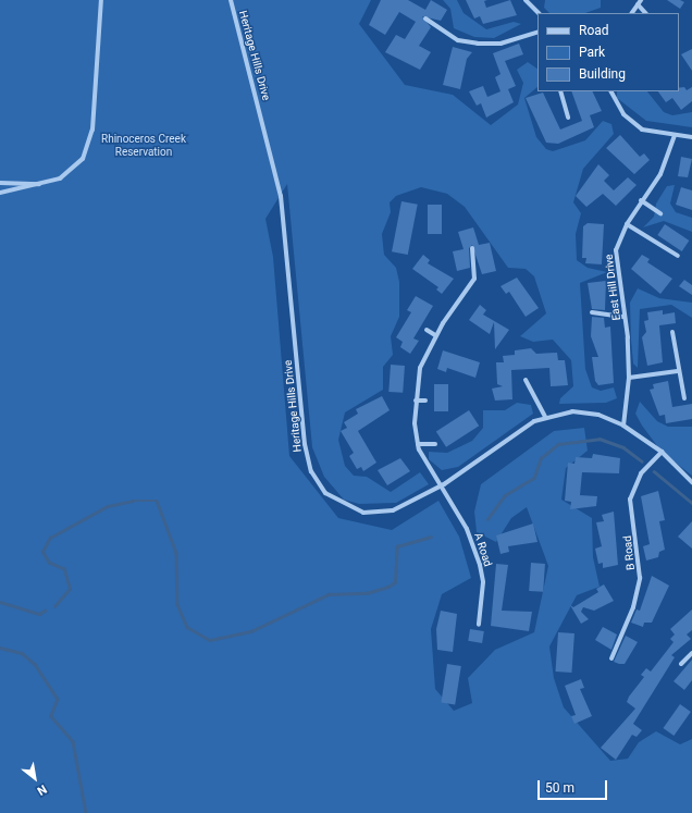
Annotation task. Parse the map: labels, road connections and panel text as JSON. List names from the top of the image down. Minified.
{"streets":{"street":["Heritage Hills Drive","East Hill Drive","A Road","B Road"]},"crossings":[["Heritage Hills Drive","East Hill Drive"],["Heritage Hills Drive","A Road"],["Heritage Hills Drive","B Road"]],"parks":["Rhinoceros Creek Reservation"],"legend":["Road","Park","Building"],"scale_bar":"50 m","north":"bottom right"}
